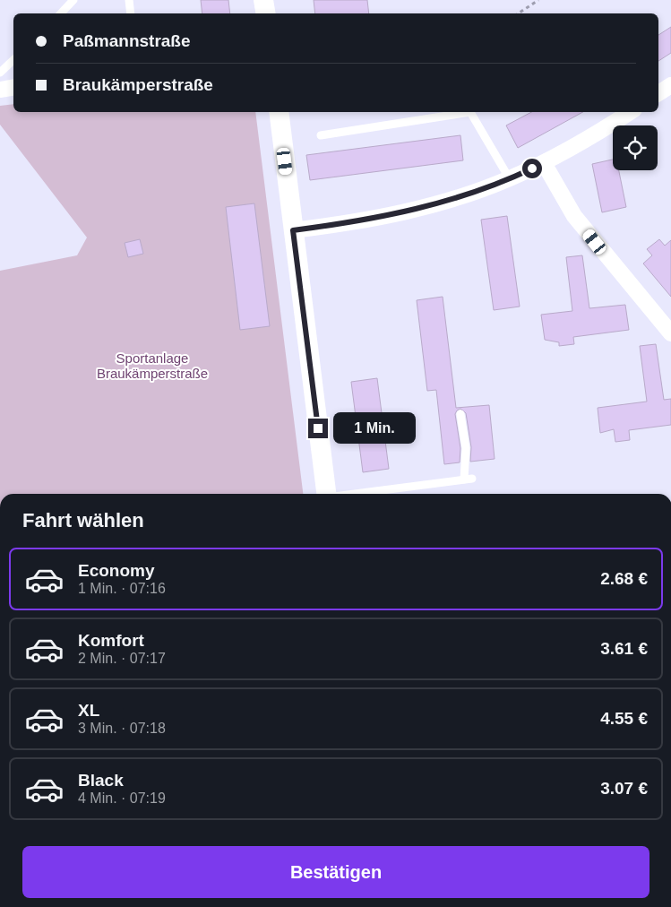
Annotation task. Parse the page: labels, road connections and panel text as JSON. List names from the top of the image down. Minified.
{"parks":["Sportanlage Braukämperstraße"],"page":{"banner":["Paßmannstraße","Braukämperstraße"],"bubble":"1 Min.","heading":"Fahrt wählen","list":[{"name":"Economy","note":"1 Min. · 07:16","value":"2.68 €"},{"name":"Komfort","note":"2 Min. · 07:17","value":"3.61 €"},{"name":"XL","note":"3 Min. · 07:18","value":"4.55 €"},{"name":"Black","note":"4 Min. · 07:19","value":"3.07 €"}],"buttons":"Bestätigen"}}
